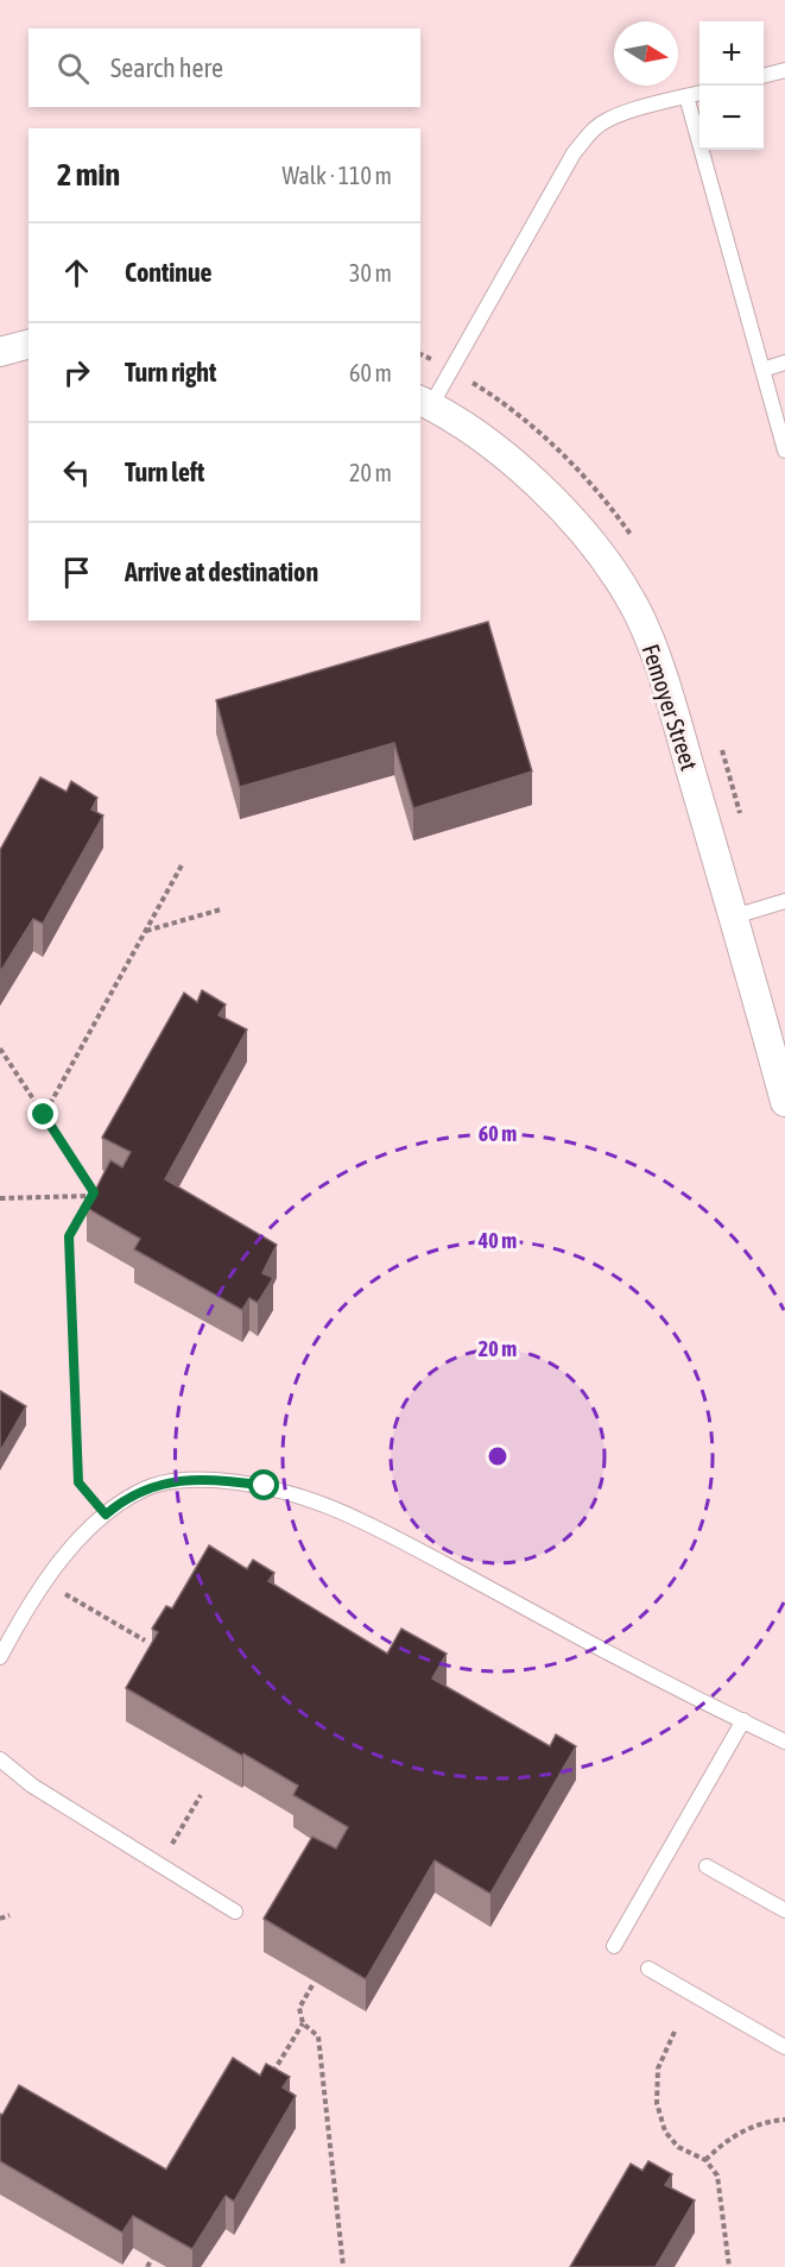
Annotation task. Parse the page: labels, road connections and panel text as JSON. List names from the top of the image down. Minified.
{"streets":{"street":["Femoyer Street"]},"north":"right","page":{"map_buttons":["+","−"],"search":"Search here","heading":["2 min","Walk · 110 m"],"list":[["Continue","30 m"],["Turn right","60 m"],["Turn left","20 m"],"Arrive at destination"]},"rings":["60 m","40 m","20 m"]}
